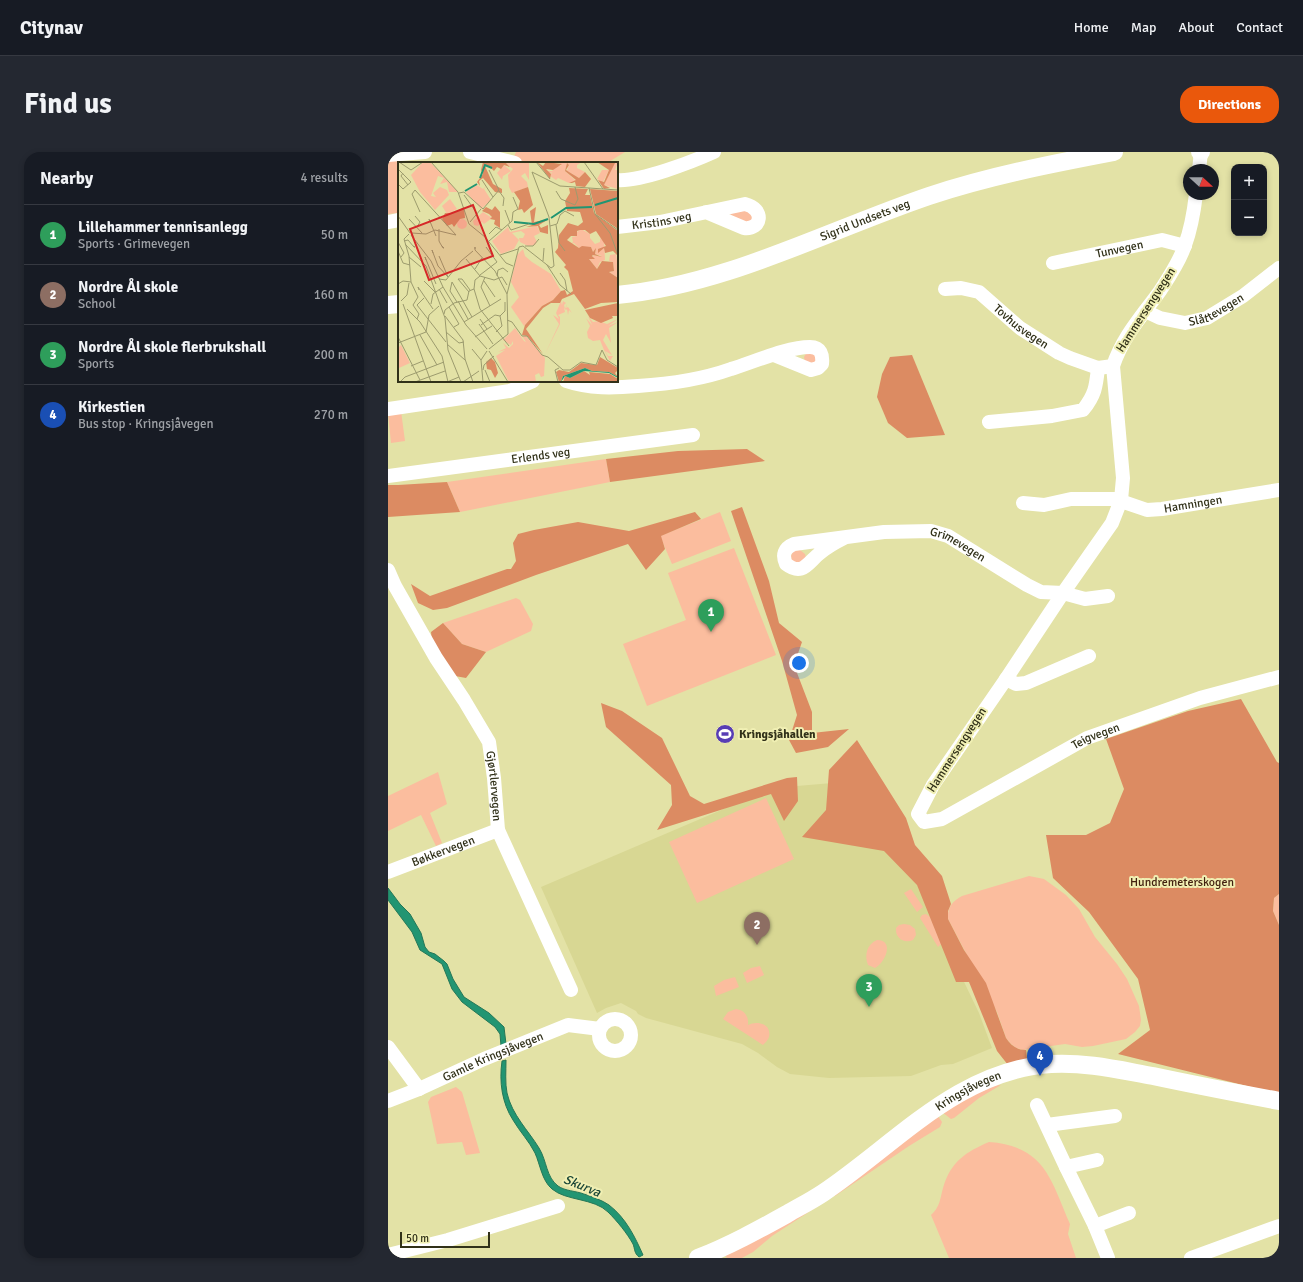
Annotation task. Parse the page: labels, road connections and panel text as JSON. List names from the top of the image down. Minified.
{"streets":{"street":["Kristins veg","Sigrid Undsets veg","Tunvegen","Slåttevegen","Hammersengvegen","Tovhusvegen","Erlends veg","Hamningen","Grimevegen","Teigvegen","Gjørtlervegen","Bøkkervegen","Gamle Kringsjåvegen","Kringsjåvegen"]},"crossings":[["Tunvegen","Hammersengvegen"],["Slåttevegen","Hammersengvegen"],["Hammersengvegen","Tovhusvegen"],["Hammersengvegen","Hamningen"],["Hammersengvegen","Grimevegen"],["Hammersengvegen","Teigvegen"],["Gjørtlervegen","Bøkkervegen"]],"water":["Skurva"],"parks":["Hundremeterskogen"],"places":{"sports":["Kringsjåhallen"]},"scale_bar":"50 m","north":"right","page":{"header":"Citynav","nav":["Home","Map","About","Contact"],"buttons":"Directions","title":"Find us","heading":["Nearby","4 results"],"map_buttons":["+","−"],"list":[{"mark":"1","name":"Lillehammer tennisanlegg","note":"Sports · Grimevegen","value":"50 m"},{"mark":"2","name":"Nordre Ål skole","note":"School","value":"160 m"},{"mark":"3","name":"Nordre Ål skole flerbrukshall","note":"Sports","value":"200 m"},{"mark":"4","name":"Kirkestien","note":"Bus stop · Kringsjåvegen","value":"270 m"}],"pins":["1","2","3","4"],"scale":"50 m"}}
